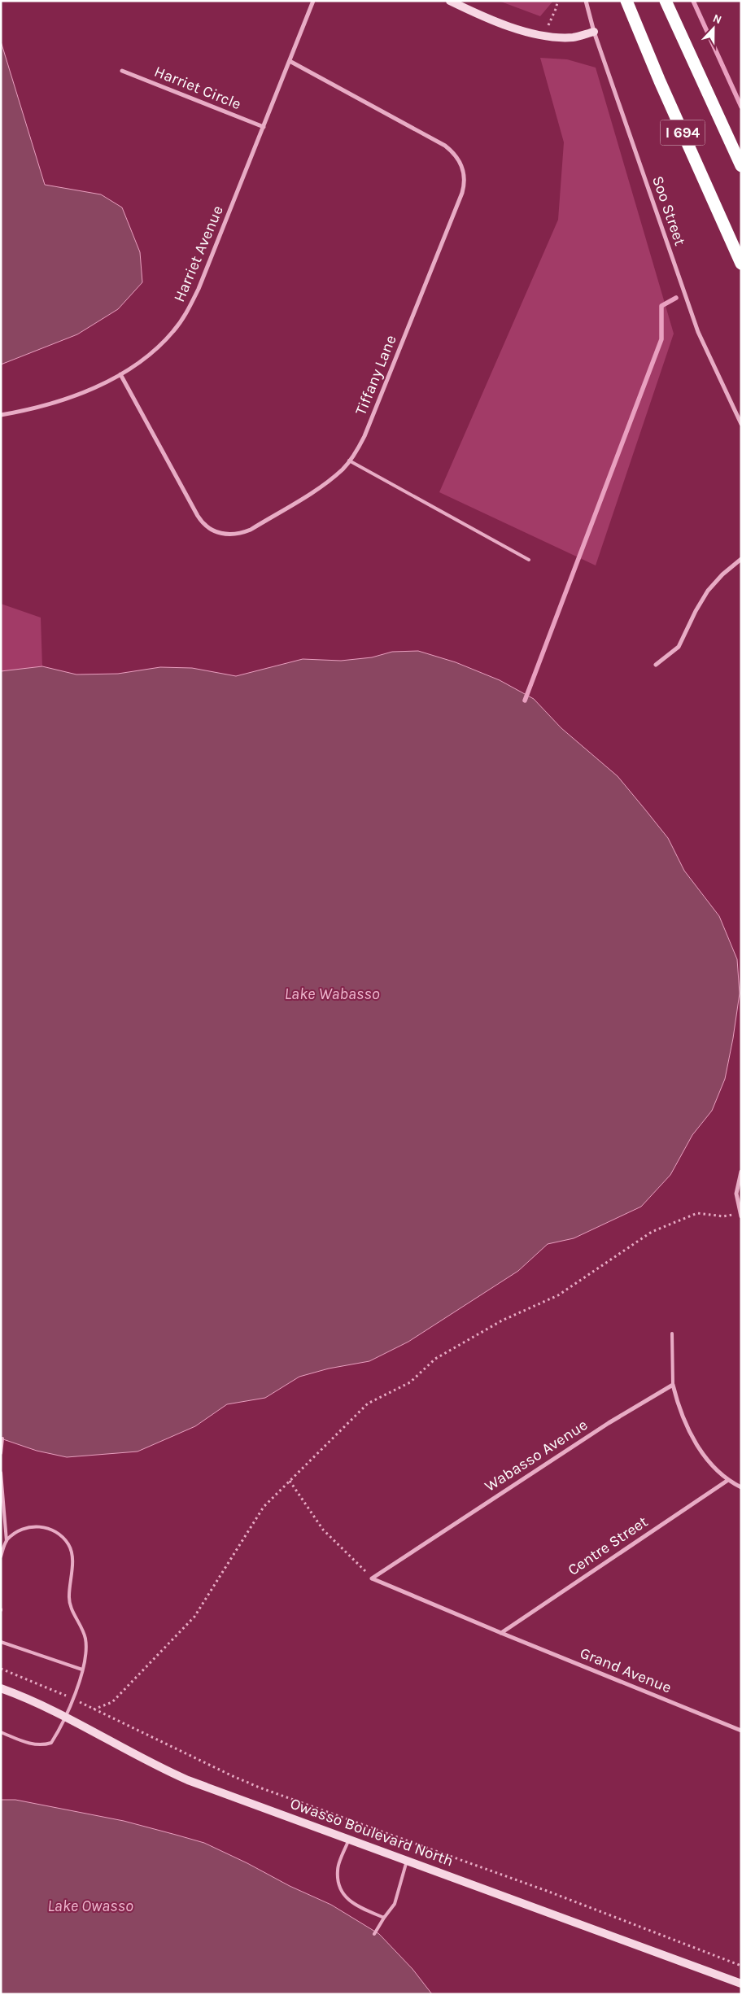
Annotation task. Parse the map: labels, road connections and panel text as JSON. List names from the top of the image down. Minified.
{"streets":{"highway":["I 694"],"street":["Harriet Circle","Soo Street","Harriet Avenue","Tiffany Lane","Wabasso Avenue","Centre Street","Grand Avenue","Owasso Boulevard North"]},"crossings":[["Harriet Circle","Harriet Avenue"],["Harriet Avenue","Tiffany Lane"],["Wabasso Avenue","Grand Avenue"],["Centre Street","Grand Avenue"]],"water":["Lake Wabasso","Lake Owasso"],"north":"top"}
